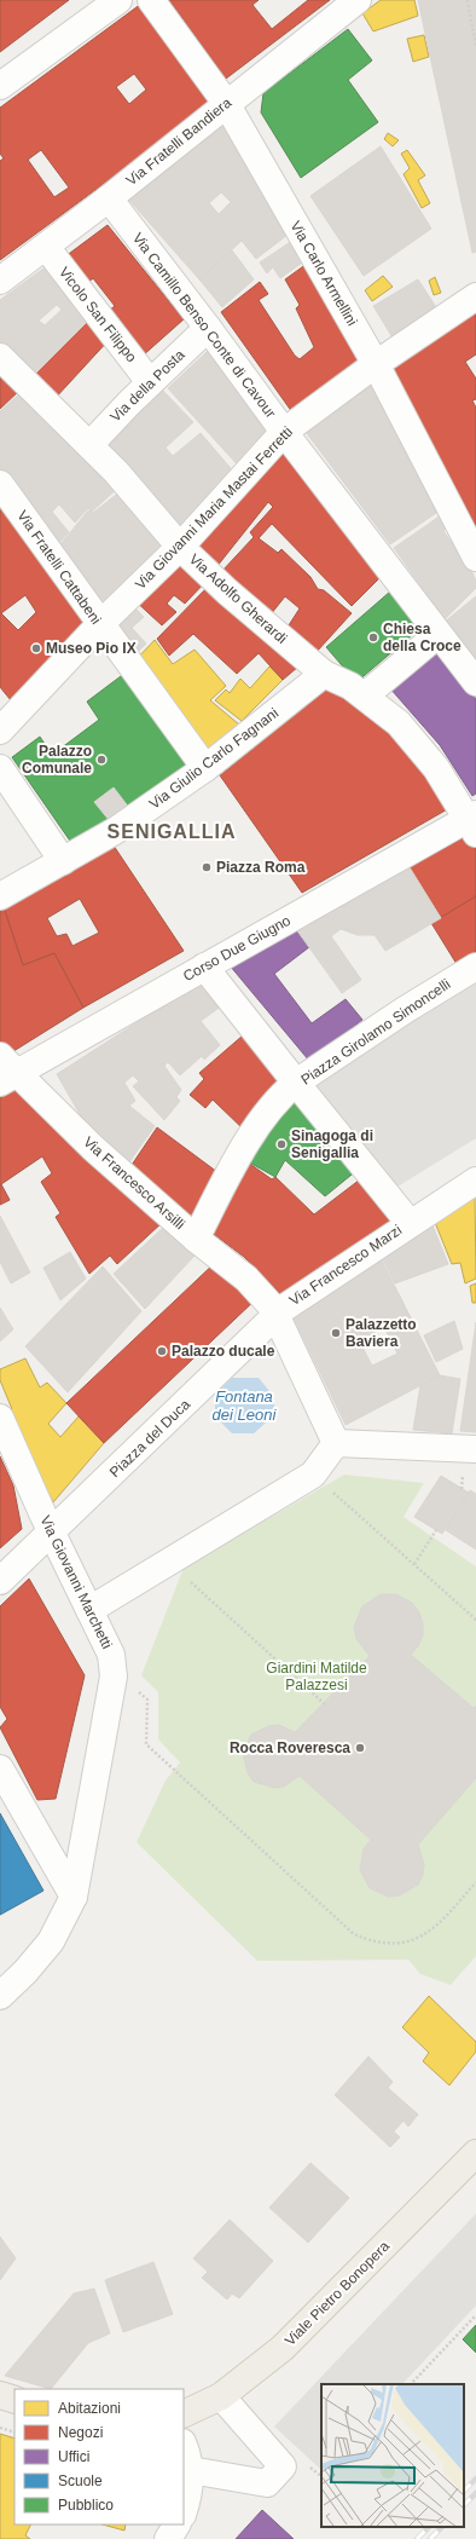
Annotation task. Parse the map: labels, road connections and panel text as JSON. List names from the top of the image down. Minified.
{"streets":{"main road":["Viale Pietro Bonopera"],"street":["Via Fratelli Bandiera","Via Carlo Armellini","Vicolo San Filippo","Via Camillo Benso Conte di Cavour","Via della Posta","Via Giovanni Maria Mastai Ferretti","Via Fratelli Cattabeni","Via Adolfo Gherardi","Via Giulio Carlo Fagnani","Corso Due Giugno","Piazza Girolamo Simoncelli","Via Francesco Arsilli","Via Francesco Marzi","Piazza del Duca","Via Giovanni Marchetti"]},"crossings":[["Via Fratelli Bandiera","Via Carlo Armellini"],["Via Fratelli Bandiera","Vicolo San Filippo"],["Via Fratelli Bandiera","Via Camillo Benso Conte di Cavour"],["Via Carlo Armellini","Via Giovanni Maria Mastai Ferretti"],["Vicolo San Filippo","Via della Posta"],["Via Camillo Benso Conte di Cavour","Via della Posta"],["Via Camillo Benso Conte di Cavour","Via Giovanni Maria Mastai Ferretti"],["Via della Posta","Via Adolfo Gherardi"],["Via Giovanni Maria Mastai Ferretti","Via Fratelli Cattabeni"],["Via Giovanni Maria Mastai Ferretti","Via Adolfo Gherardi"],["Via Fratelli Cattabeni","Via Giulio Carlo Fagnani"],["Via Adolfo Gherardi","Via Giulio Carlo Fagnani"],["Via Adolfo Gherardi","Corso Due Giugno"],["Corso Due Giugno","Via Francesco Arsilli"],["Piazza Girolamo Simoncelli","Via Francesco Marzi"],["Via Francesco Arsilli","Via Francesco Marzi"],["Via Francesco Arsilli","Piazza del Duca"],["Via Francesco Marzi","Piazza del Duca"],["Piazza del Duca","Via Giovanni Marchetti"]],"districts":["SENIGALLIA"],"water":["Fontana dei Leoni"],"parks":["Giardini Matilde Palazzesi"],"places":["Chiesa della Croce","Museo Pio IX","Palazzo Comunale","Piazza Roma","Sinagoga di Senigallia","Palazzetto Baviera","Palazzo ducale","Rocca Roveresca"],"legend":["Abitazioni","Negozi","Uffici","Scuole","Pubblico"]}
